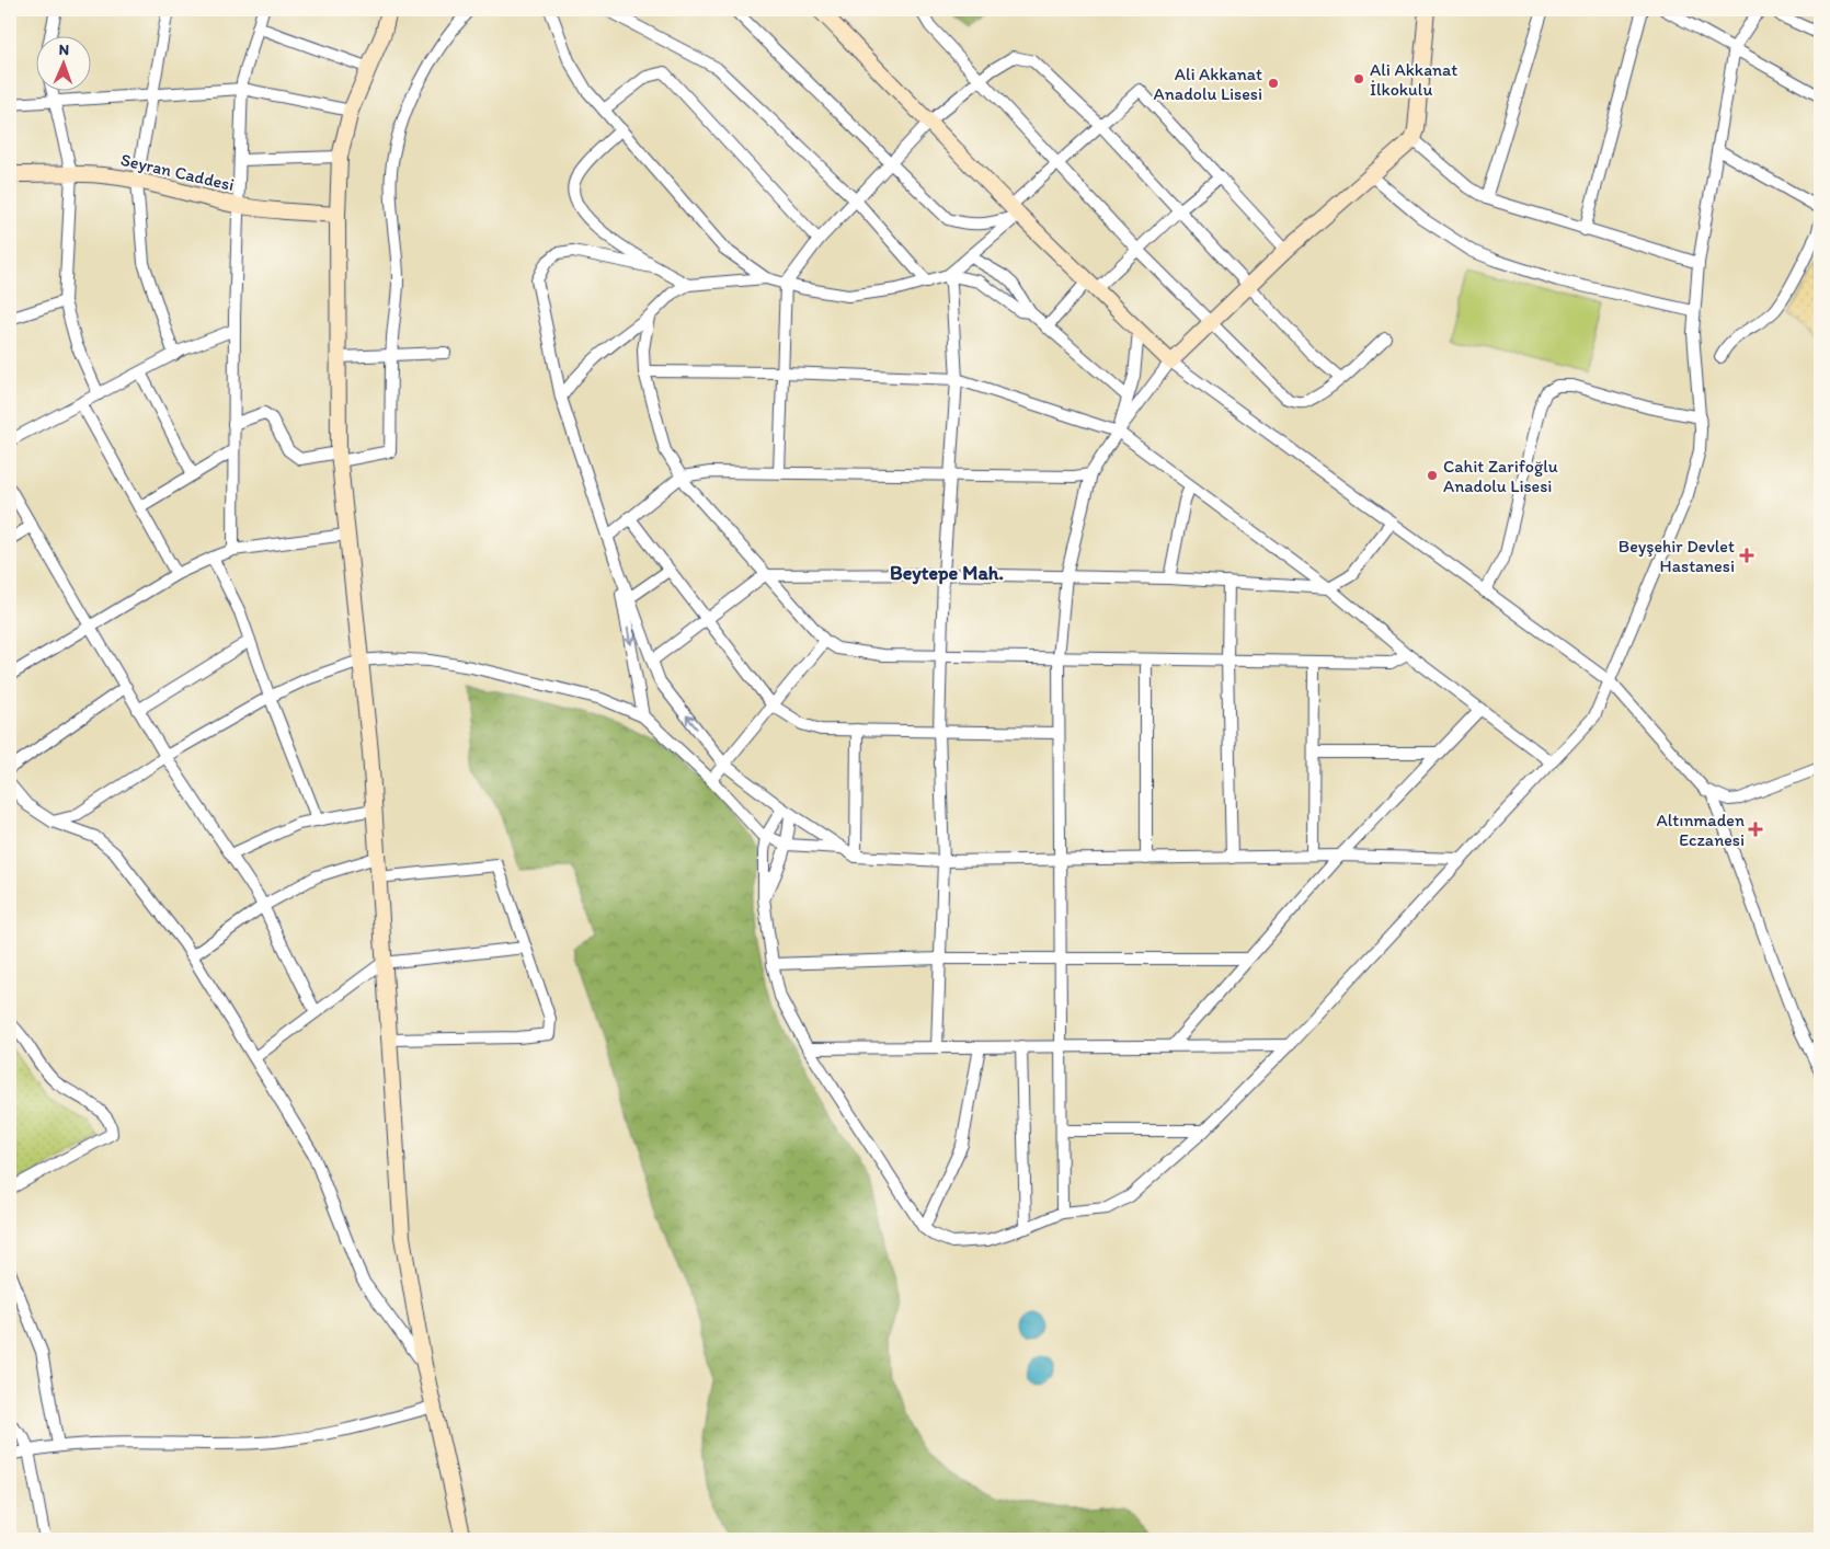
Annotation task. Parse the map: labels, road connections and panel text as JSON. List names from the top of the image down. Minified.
{"streets":{"street":["Seyran Caddesi"]},"districts":["Beytepe Mah."],"places":{"other":["Ali Akkanat İlkokulu","Ali Akkanat Anadolu Lisesi","Cahit Zarifoğlu Anadolu Lisesi"],"health":["Beyşehir Devlet Hastanesi","Altınmaden Eczanesi"]},"north":"top"}
